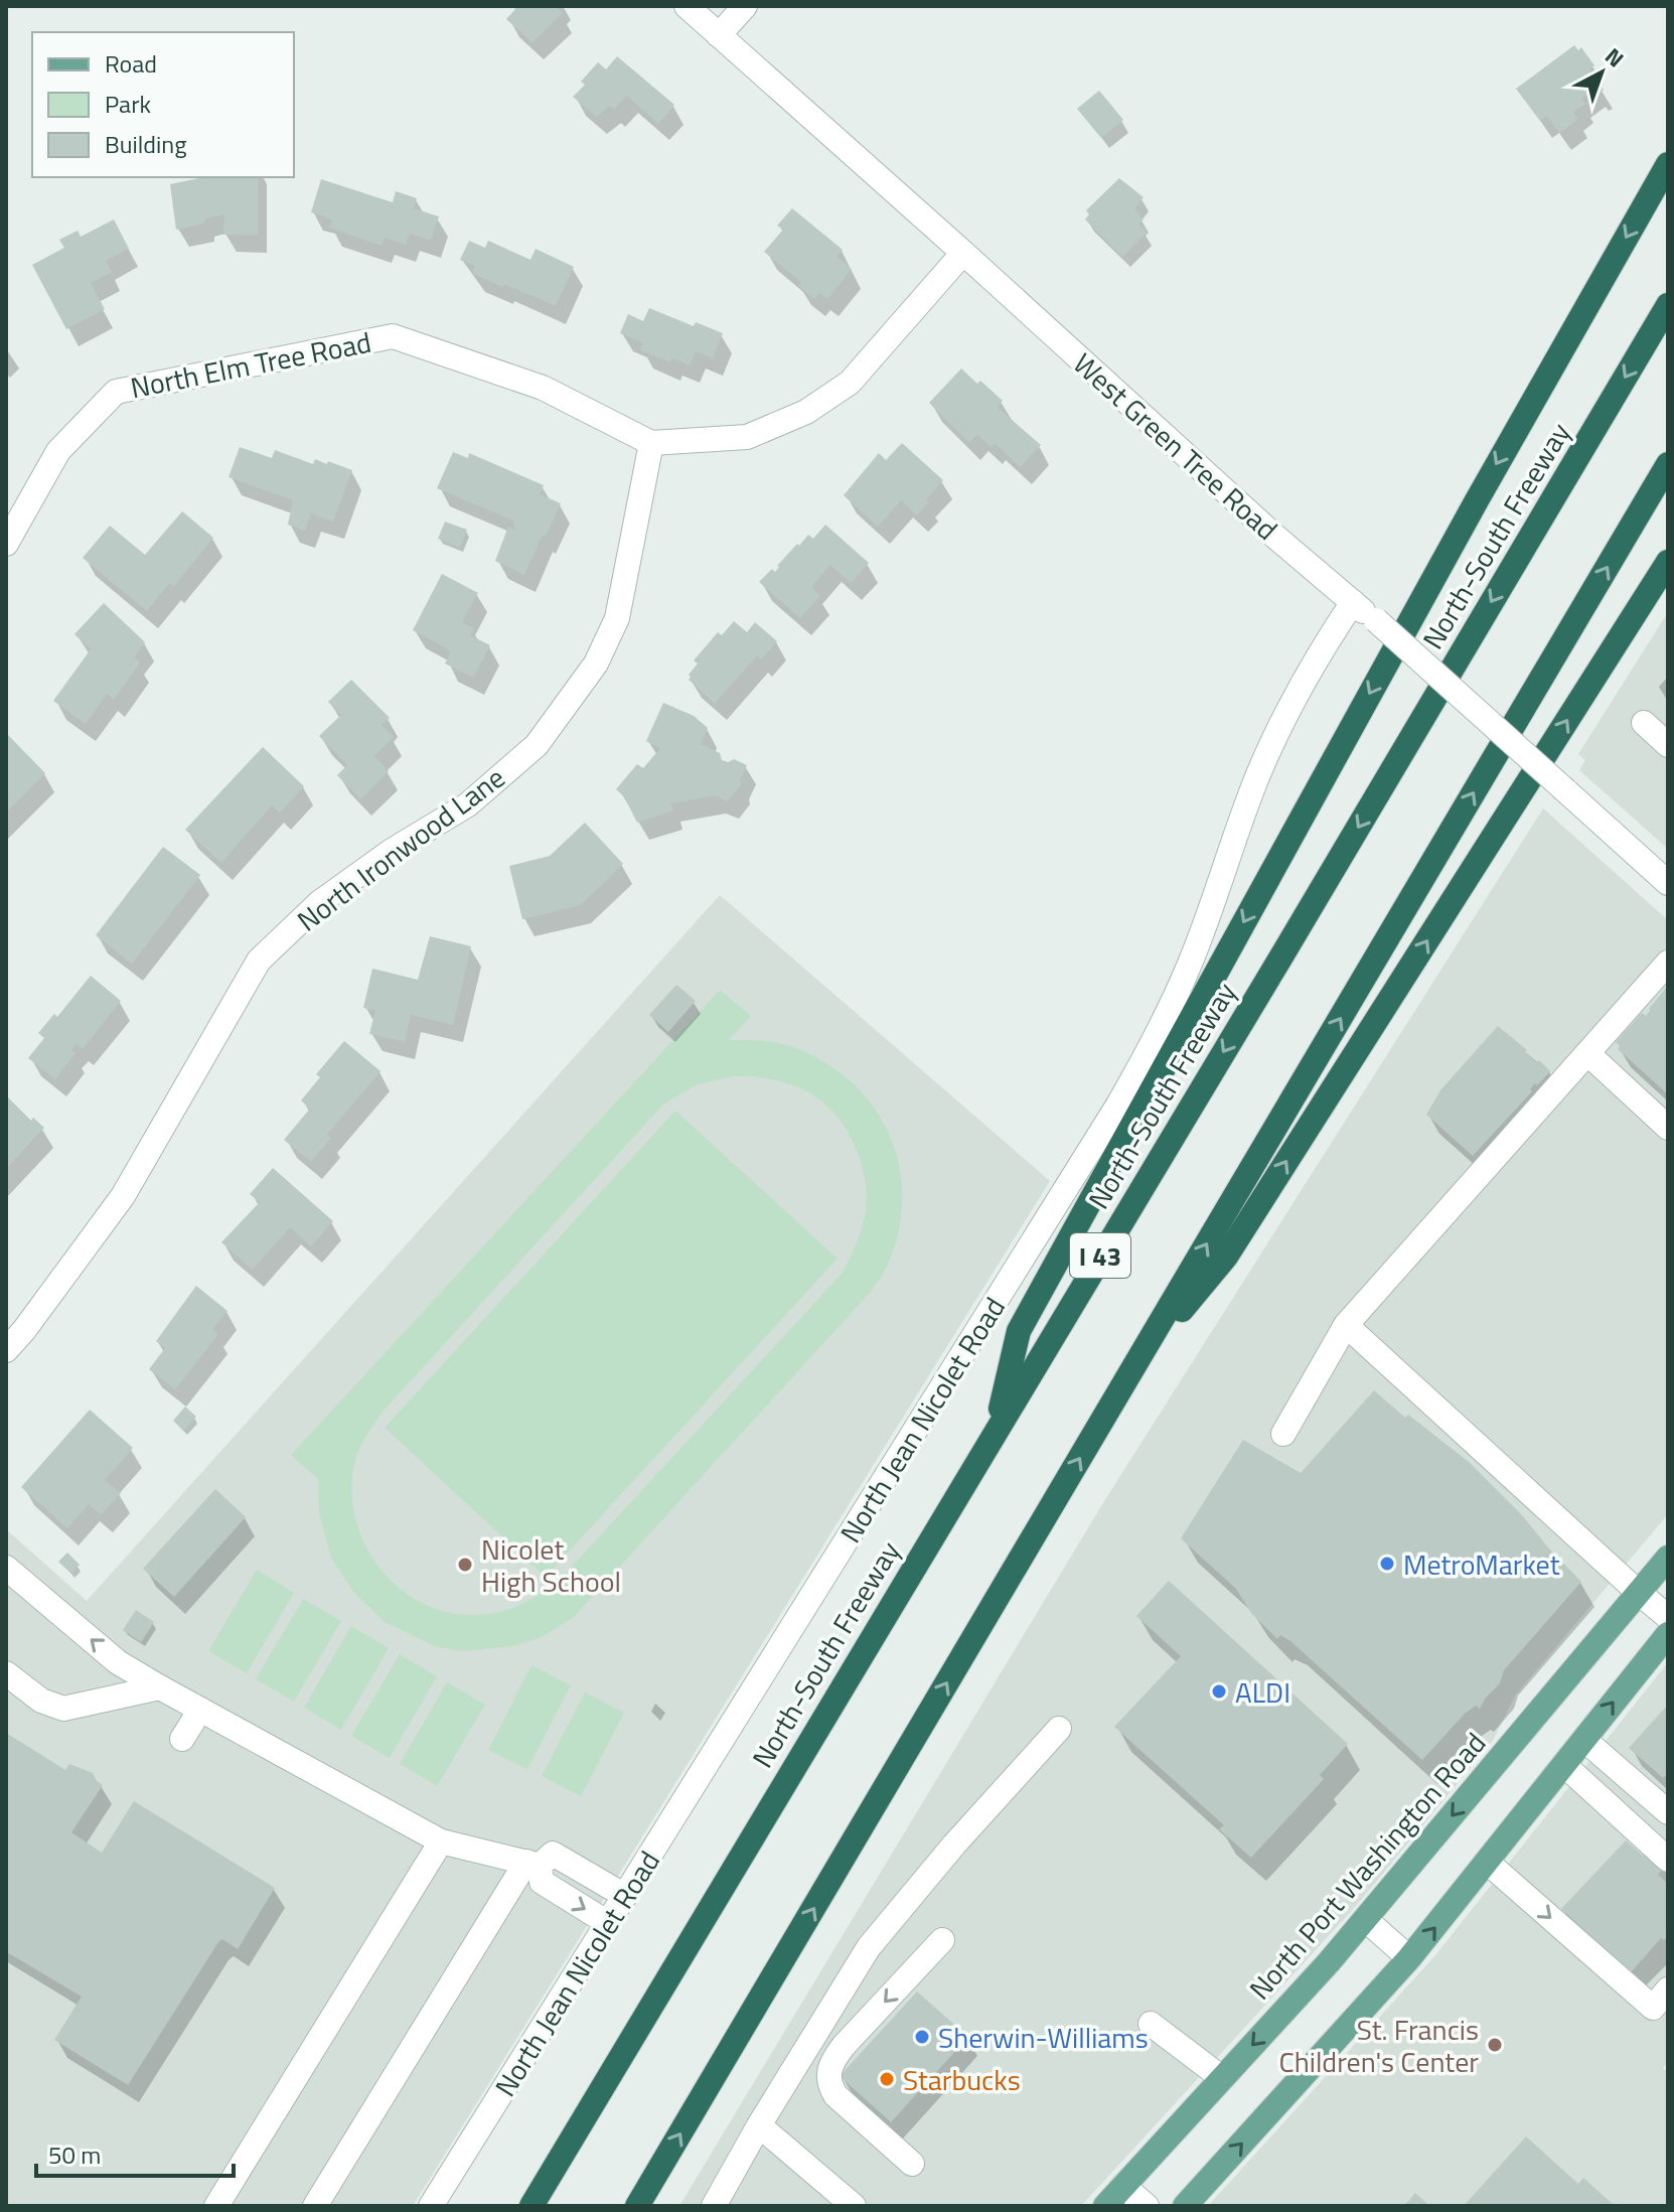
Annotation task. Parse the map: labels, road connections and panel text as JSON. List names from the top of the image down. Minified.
{"streets":{"highway":["North-South Freeway","I 43"],"main road":["North Port Washington Road"],"street":["North Elm Tree Road","West Green Tree Road","North Ironwood Lane","North Jean Nicolet Road"]},"crossings":[["North Elm Tree Road","North Ironwood Lane"],["West Green Tree Road","North Jean Nicolet Road"]],"places":["MetroMarket","Nicolet High School","ALDI","Sherwin-Williams","St. Francis Children's Center","Starbucks"],"legend":["Road","Park","Building"],"scale_bar":"50 m","north":"top right"}
